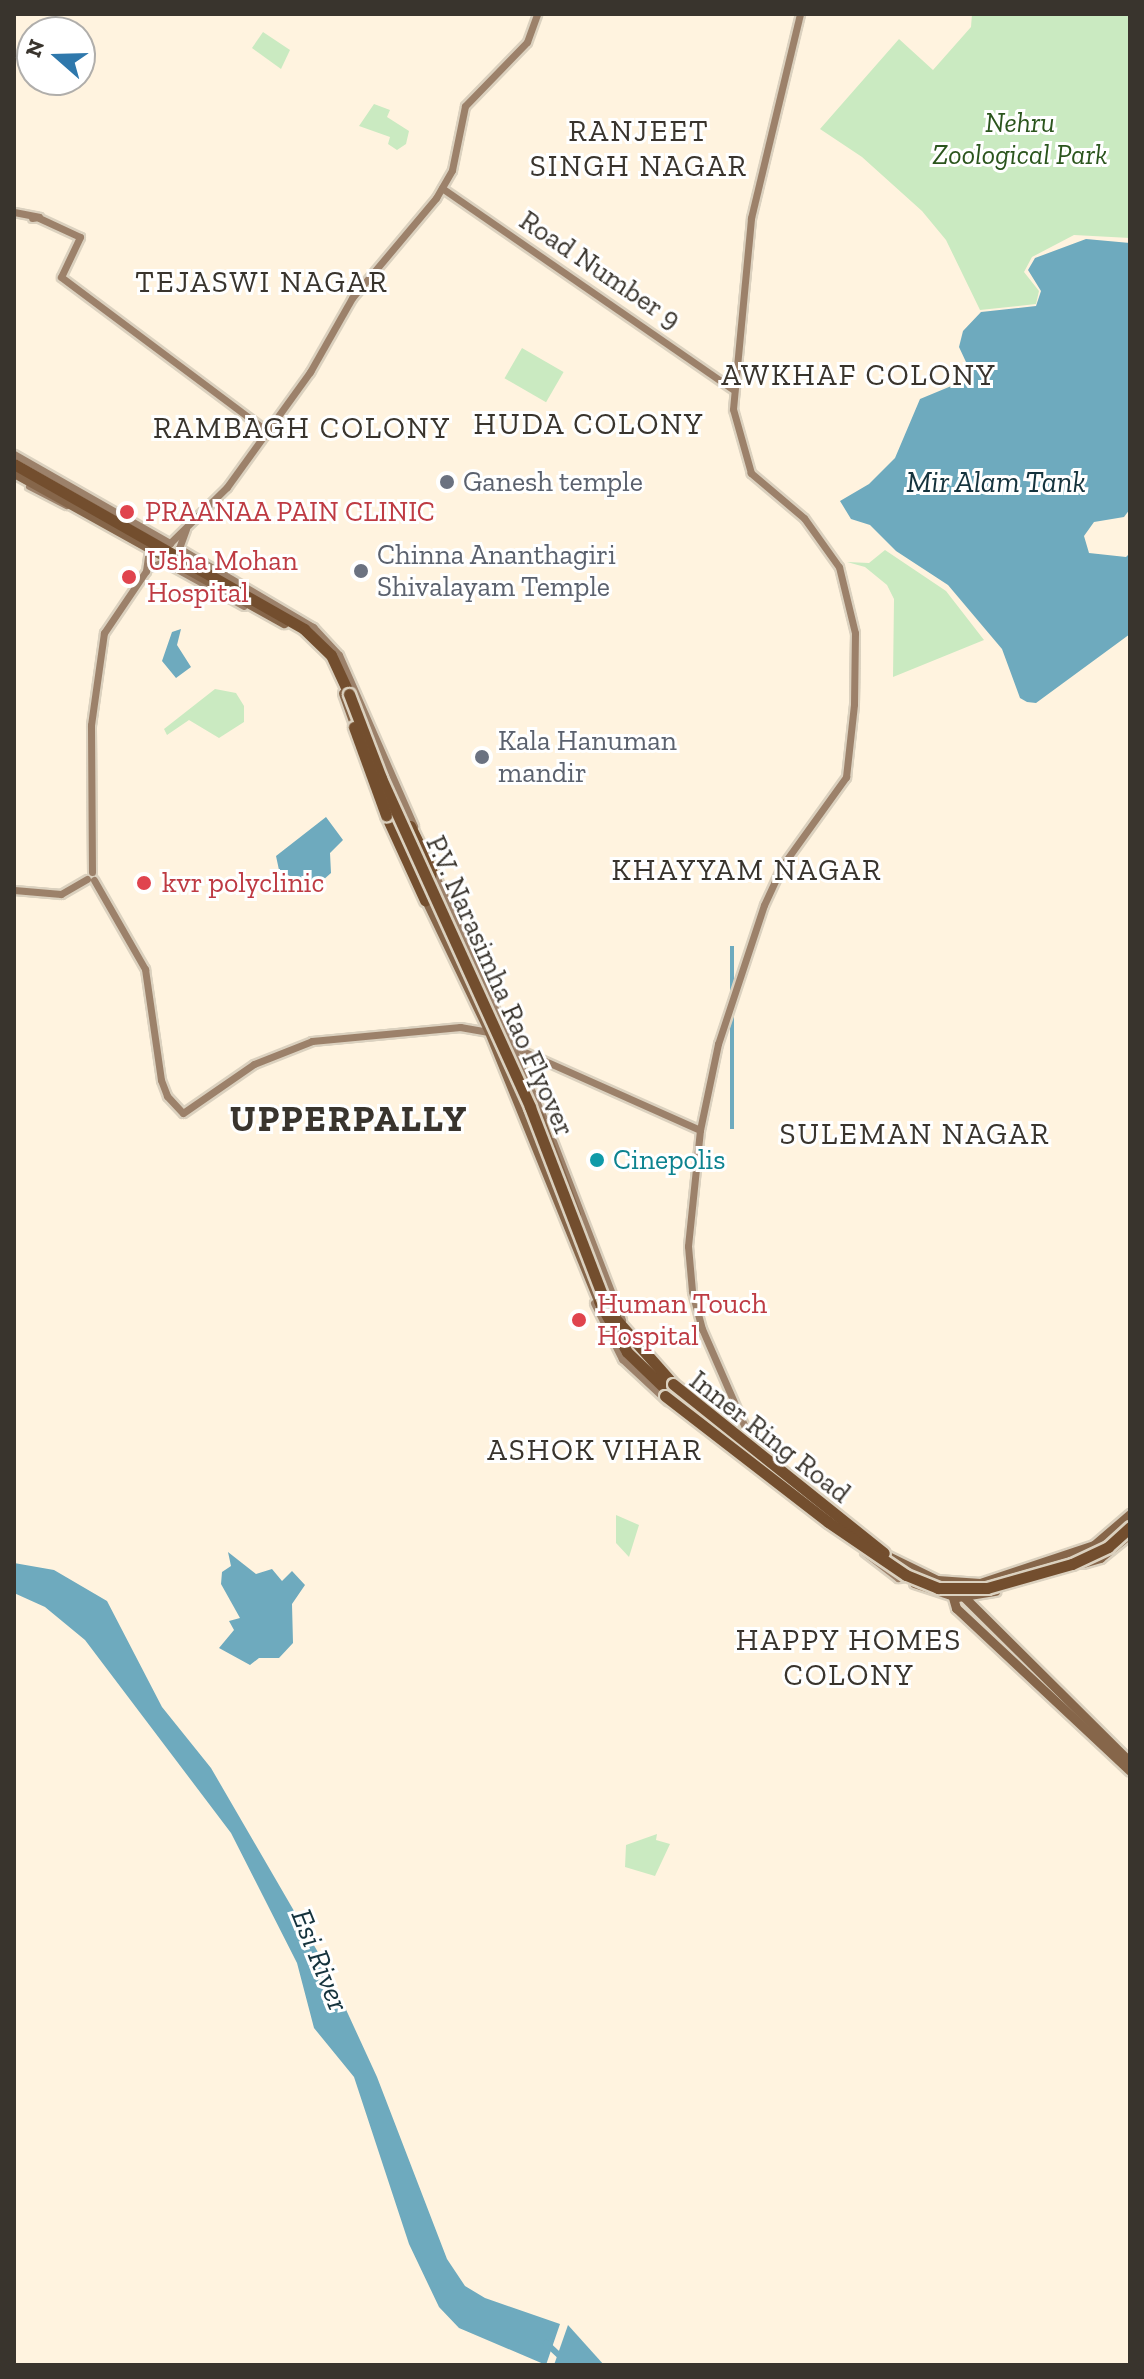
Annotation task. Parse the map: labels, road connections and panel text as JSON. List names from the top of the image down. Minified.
{"streets":{"highway":["P.V. Narasimha Rao Flyover"],"main road":["Inner Ring Road"],"street":["Road Number 9"]},"crossings":[["P.V. Narasimha Rao Flyover","Inner Ring Road"]],"districts":["RANJEET SINGH NAGAR","TEJASWI NAGAR","AWKHAF COLONY","HUDA COLONY","RAMBAGH COLONY","KHAYYAM NAGAR","UPPERPALLY","SULEMAN NAGAR","ASHOK VIHAR","HAPPY HOMES COLONY"],"water":["Mir Alam Tank","Esi River"],"parks":["Nehru Zoological Park"],"places":["Ganesh temple","PRAANAA PAIN CLINIC","Chinna Ananthagiri Shivalayam Temple","Usha Mohan Hospital","Kala Hanuman mandir","kvr polyclinic","Cinepolis","Human Touch Hospital"],"north":"left"}
